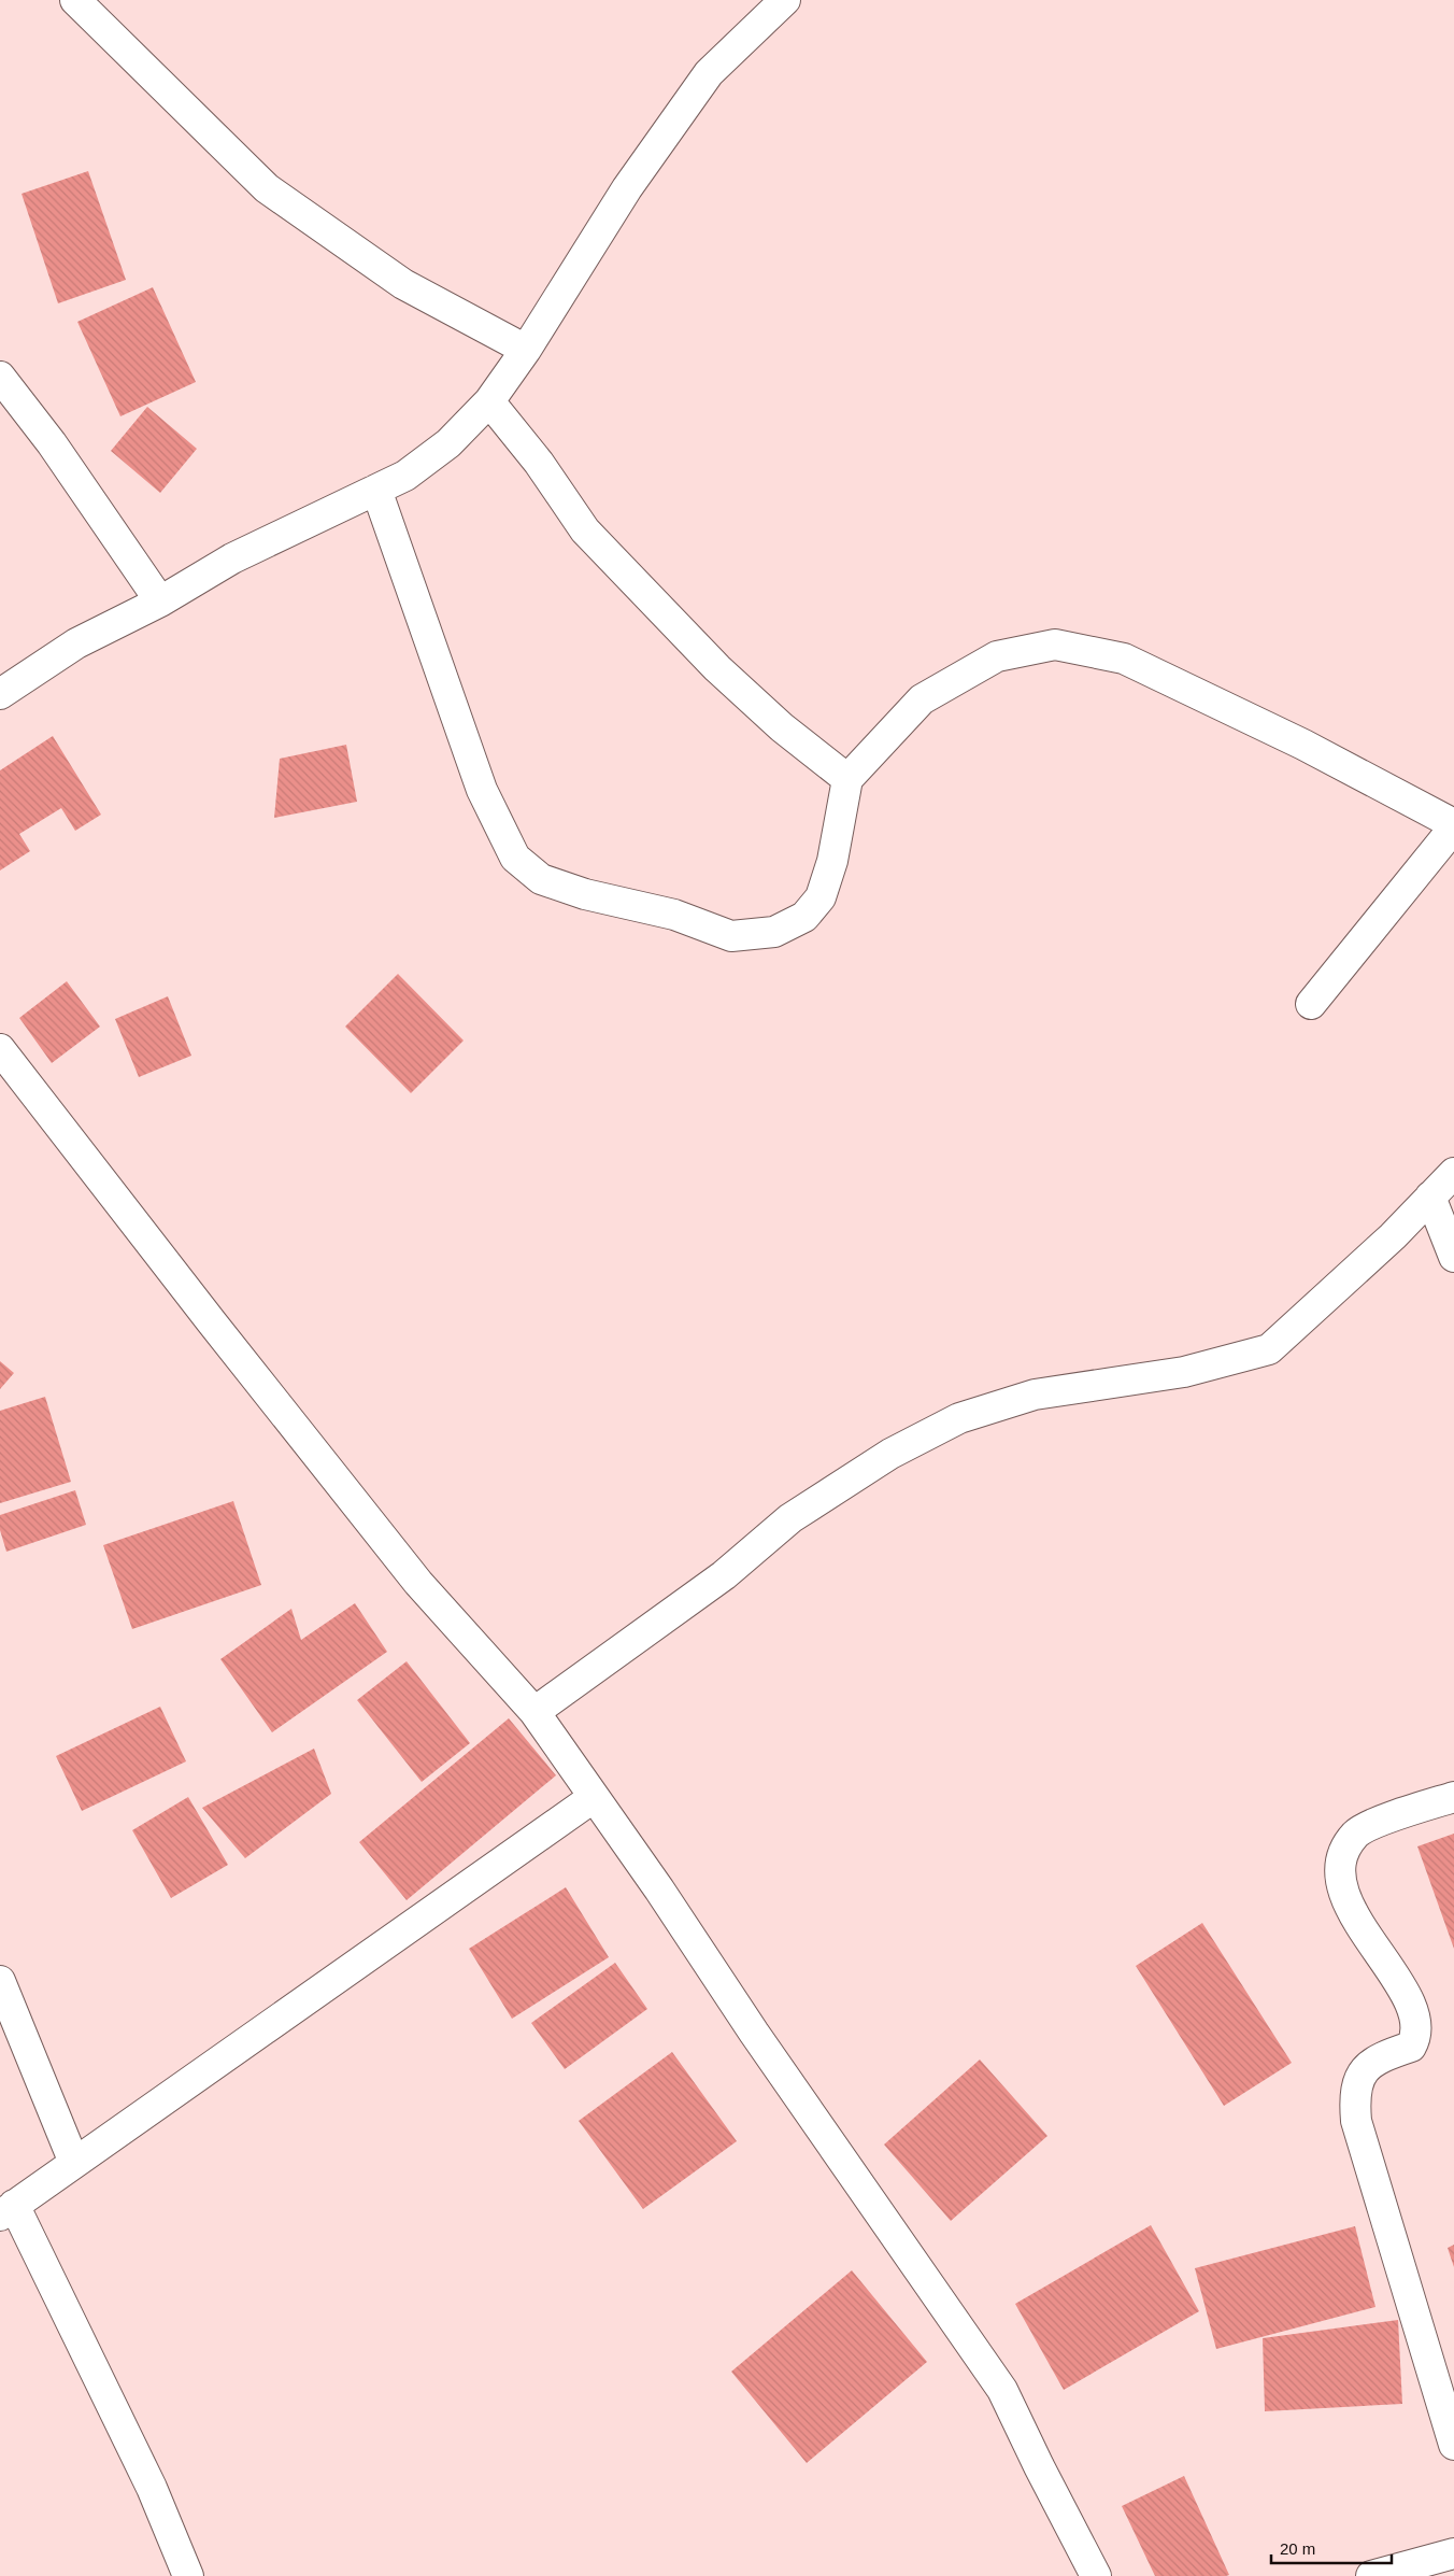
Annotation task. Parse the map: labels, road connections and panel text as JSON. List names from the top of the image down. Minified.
{"scale_bar":"20 m"}
